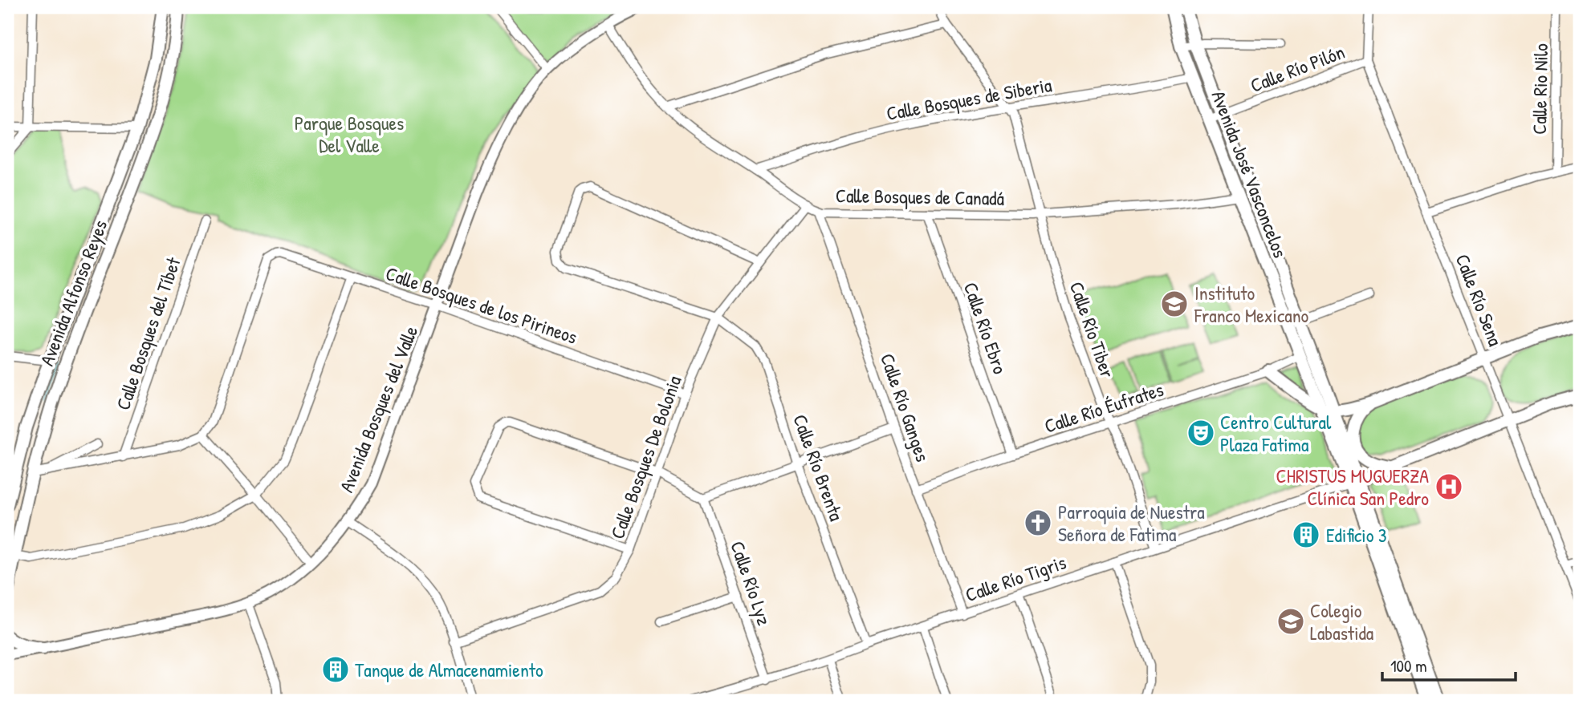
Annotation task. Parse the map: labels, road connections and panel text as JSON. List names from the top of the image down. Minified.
{"streets":{"main road":["Avenida José Vasconcelos","Avenida Alfonso Reyes"],"street":["Calle Río Pilón","Calle Rio Nilo","Calle Bosques de Siberia","Calle Bosques de Canadá","Calle Río Sena","Calle Bosques de los Pirineos","Calle Río Ebro","Calle Río Tiber","Calle Bosques del Tíbet","Calle Río Ganges","Calle Río Éufrates","Avenida Bosques del Valle","Calle Bosques De Bolonia","Calle Río Brenta","Calle Río Tigris","Calle Río Lyz"]},"crossings":[["Calle Río Pilón","Avenida José Vasconcelos"],["Calle Río Pilón","Calle Río Sena"],["Calle Bosques de Siberia","Avenida José Vasconcelos"],["Calle Bosques de Siberia","Calle Bosques de Canadá"],["Calle Bosques de Siberia","Calle Río Tiber"],["Avenida José Vasconcelos","Calle Bosques de Canadá"],["Avenida José Vasconcelos","Calle Río Éufrates"],["Avenida José Vasconcelos","Calle Río Tigris"],["Calle Bosques de Canadá","Calle Río Ebro"],["Calle Bosques de Canadá","Calle Río Tiber"],["Calle Bosques de Canadá","Calle Río Ganges"],["Calle Bosques de Canadá","Avenida Bosques del Valle"],["Calle Bosques de Canadá","Calle Bosques De Bolonia"],["Calle Bosques de los Pirineos","Avenida Bosques del Valle"],["Calle Bosques de los Pirineos","Calle Bosques De Bolonia"],["Calle Río Ebro","Calle Río Éufrates"],["Calle Río Tiber","Calle Río Éufrates"],["Calle Río Tiber","Calle Río Tigris"],["Calle Río Ganges","Calle Río Éufrates"],["Calle Río Ganges","Calle Río Tigris"],["Calle Bosques De Bolonia","Calle Río Brenta"],["Calle Río Brenta","Calle Río Tigris"],["Calle Río Tigris","Calle Río Lyz"]],"parks":["Parque Bosques Del Valle"],"places":{"school or university":["Instituto Franco Mexicano","Colegio Labastida"],"theatre":["Centro Cultural Plaza Fatima"],"hospital":["CHRISTUS MUGUERZA Clínica San Pedro"],"church":["Parroquia de Nuestra Señora de Fatima"],"building":["Edificio 3","Tanque de Almacenamiento"]},"scale_bar":"100 m"}
